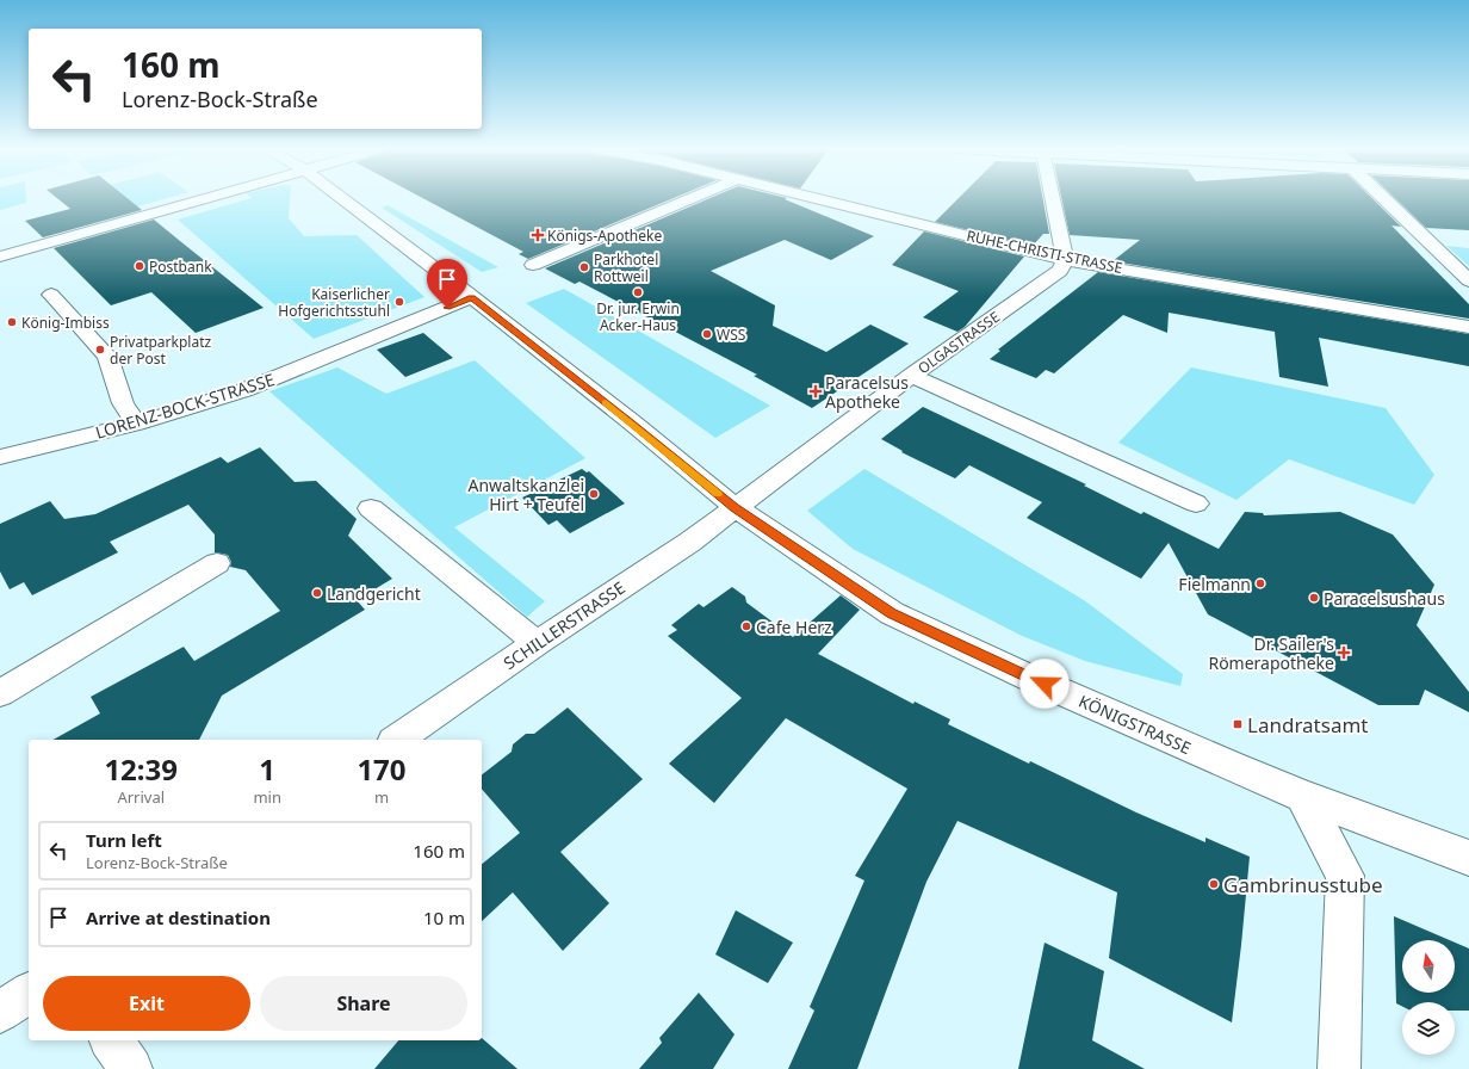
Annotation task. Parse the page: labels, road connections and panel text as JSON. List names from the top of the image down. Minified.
{"streets":{"street":["RUHE-CHRISTI-STRASSE","OLGASTRASSE","LORENZ-BOCK-STRASSE","SCHILLERSTRASSE","KÖNIGSTRASSE"]},"crossings":[["RUHE-CHRISTI-STRASSE","OLGASTRASSE"],["OLGASTRASSE","SCHILLERSTRASSE"],["OLGASTRASSE","KÖNIGSTRASSE"],["LORENZ-BOCK-STRASSE","KÖNIGSTRASSE"],["SCHILLERSTRASSE","KÖNIGSTRASSE"]],"places":{"health":["Königs-Apotheke","Paracelsus Apotheke","Dr. Sailer's Römerapotheke"],"other":["Postbank","Parkhotel Rottweil","Dr. jur. Erwin Acker-Haus","Kaiserlicher Hofgerichtsstuhl","König-Imbiss","WSS","Privatparkplatz der Post","Anwaltskanzlei Hirt + Teufel","Fielmann","Landgericht","Paracelsushaus","Cafe Herz","Gambrinusstube"],"transit":["Landratsamt"]},"north":"top","page":{"turn":["160 m","Lorenz-Bock-Straße"],"eta":["12:39","Arrival","1","min","170","m"],"list":[{"name":"Turn left","note":"Lorenz-Bock-Straße","value":"160 m"},{"name":"Arrive at destination","value":"10 m"}],"buttons":["Exit","Share"]}}
